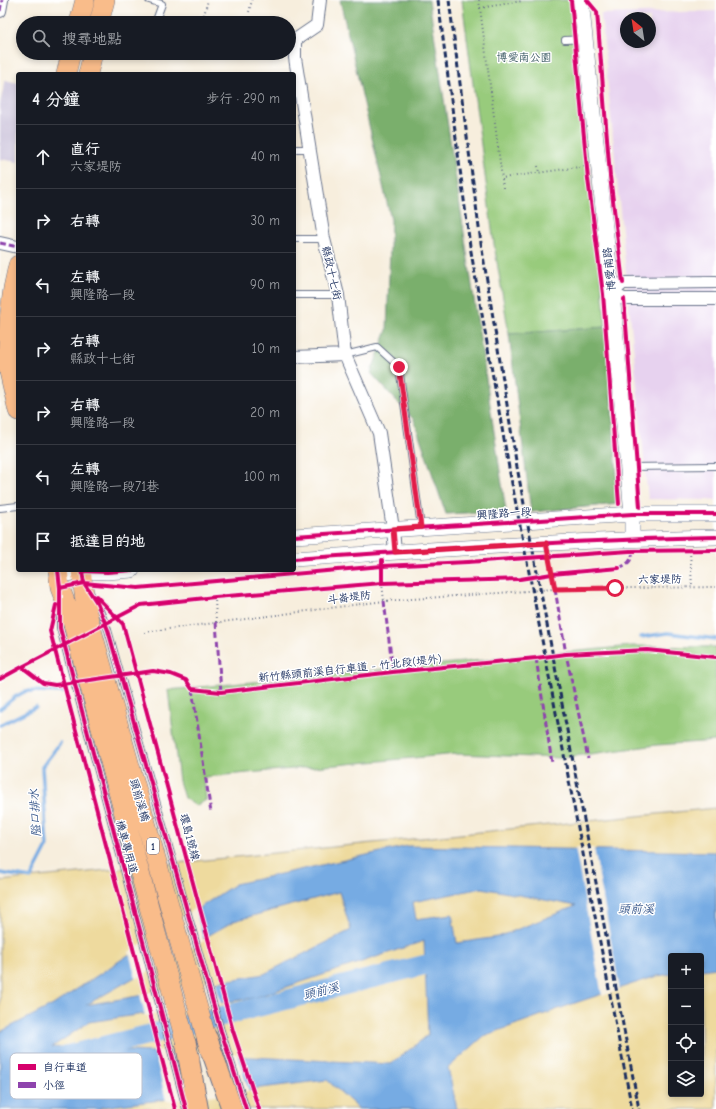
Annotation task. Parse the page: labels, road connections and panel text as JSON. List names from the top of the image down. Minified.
{"streets":{"main road":["頭前溪橋","1"],"street":["博愛南路","縣政十七街","興隆路一段"],"lane":["機車專用道"],"path":["六家堤防"],"cycle path":["斗崙堤防","新竹縣頭前溪自行車道 - 竹北段(堤外)","環島1號線"]},"crossings":[["博愛南路","興隆路一段"],["縣政十七街","興隆路一段"],["六家堤防","斗崙堤防"],["頭前溪橋","1"],["頭前溪橋","機車專用道"]],"water":["隘口排水","頭前溪"],"parks":["博愛南公園"],"legend":["自行車道","小徑"],"north":"top left","page":{"search":"搜尋地點","heading":["4 分鐘","步行 · 290 m"],"list":[["直行","六家堤防","40 m"],["右轉","30 m"],["左轉","興隆路一段","90 m"],["右轉","縣政十七街","10 m"],["右轉","興隆路一段","20 m"],["左轉","興隆路一段71巷","100 m"],"抵達目的地"],"map_buttons":["+","−"]}}
